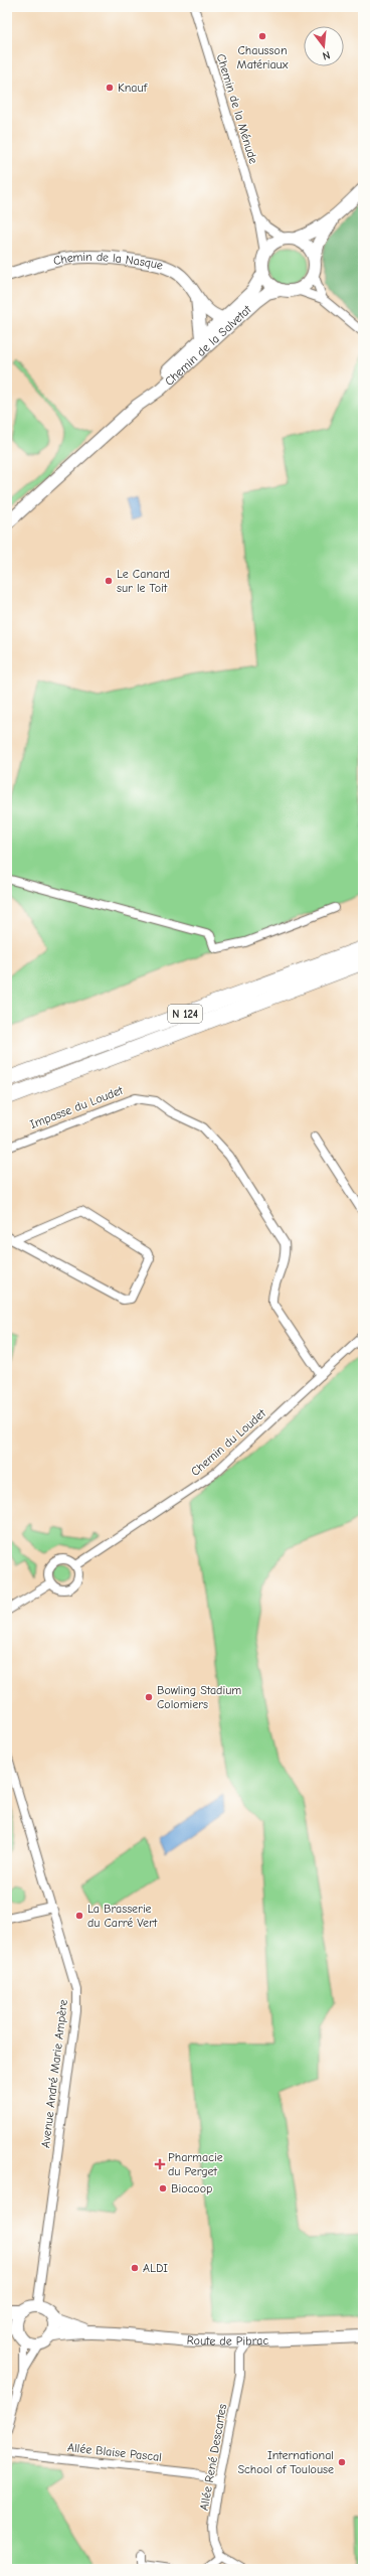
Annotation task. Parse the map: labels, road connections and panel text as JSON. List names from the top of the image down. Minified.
{"streets":{"highway":["N 124"],"main road":["Chemin de la Nasque","Chemin de la Salvetat","Route de Pibrac"],"street":["Chemin de la Ménude","Impasse du Loudet","Chemin du Loudet","Avenue André Marie Ampère","Allée Blaise Pascal","Allée René Descartes"]},"crossings":[["Chemin de la Ménude","Chemin de la Salvetat"],["Chemin de la Nasque","Chemin de la Salvetat"],["Impasse du Loudet","Chemin du Loudet"],["Avenue André Marie Ampère","Route de Pibrac"],["Route de Pibrac","Allée René Descartes"],["Allée Blaise Pascal","Allée René Descartes"]],"places":{"other":["Chausson Matériaux","Knauf","Le Canard sur le Toit","Bowling Stadium Colomiers","La Brasserie du Carré Vert","Biocoop","ALDI","International School of Toulouse"],"health":["Pharmacie du Perget"]},"north":"bottom"}
